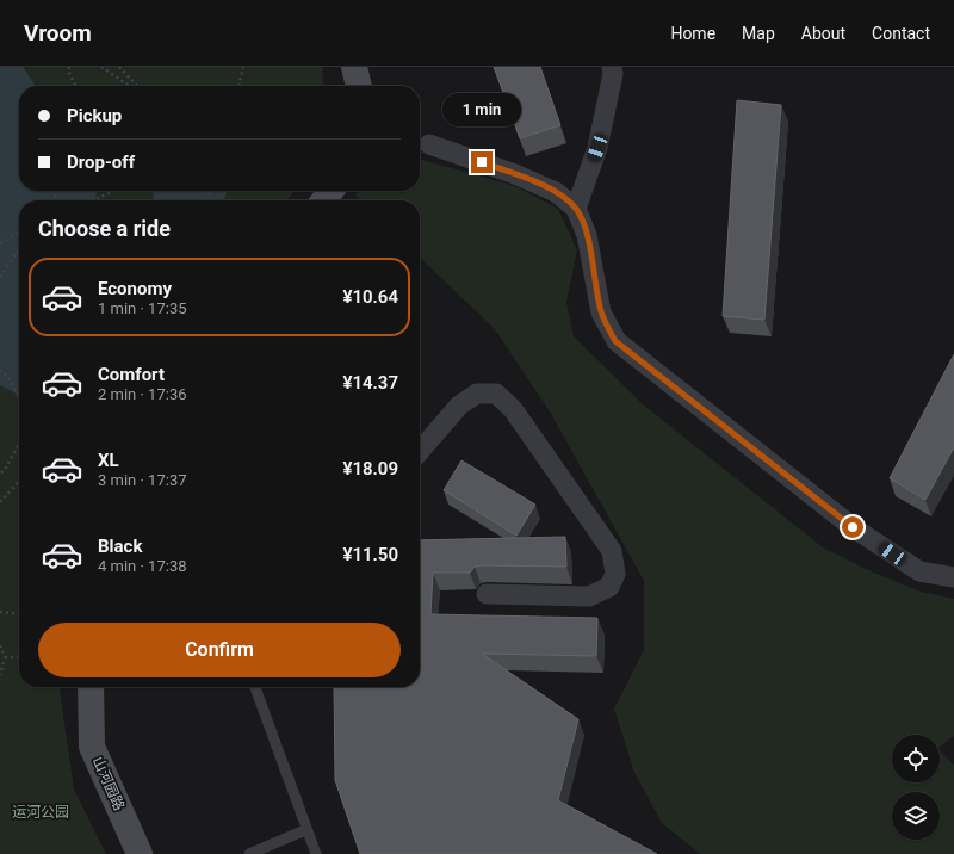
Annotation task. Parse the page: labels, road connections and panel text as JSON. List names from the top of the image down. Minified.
{"streets":{"street":["山河园路"]},"parks":["运河公园"],"page":{"header":"Vroom","nav":["Home","Map","About","Contact"],"banner":["Pickup","Drop-off"],"bubble":"1 min","heading":"Choose a ride","list":[{"name":"Economy","note":"1 min · 17:35","value":"¥10.64"},{"name":"Comfort","note":"2 min · 17:36","value":"¥14.37"},{"name":"XL","note":"3 min · 17:37","value":"¥18.09"},{"name":"Black","note":"4 min · 17:38","value":"¥11.50"}],"buttons":"Confirm"}}
